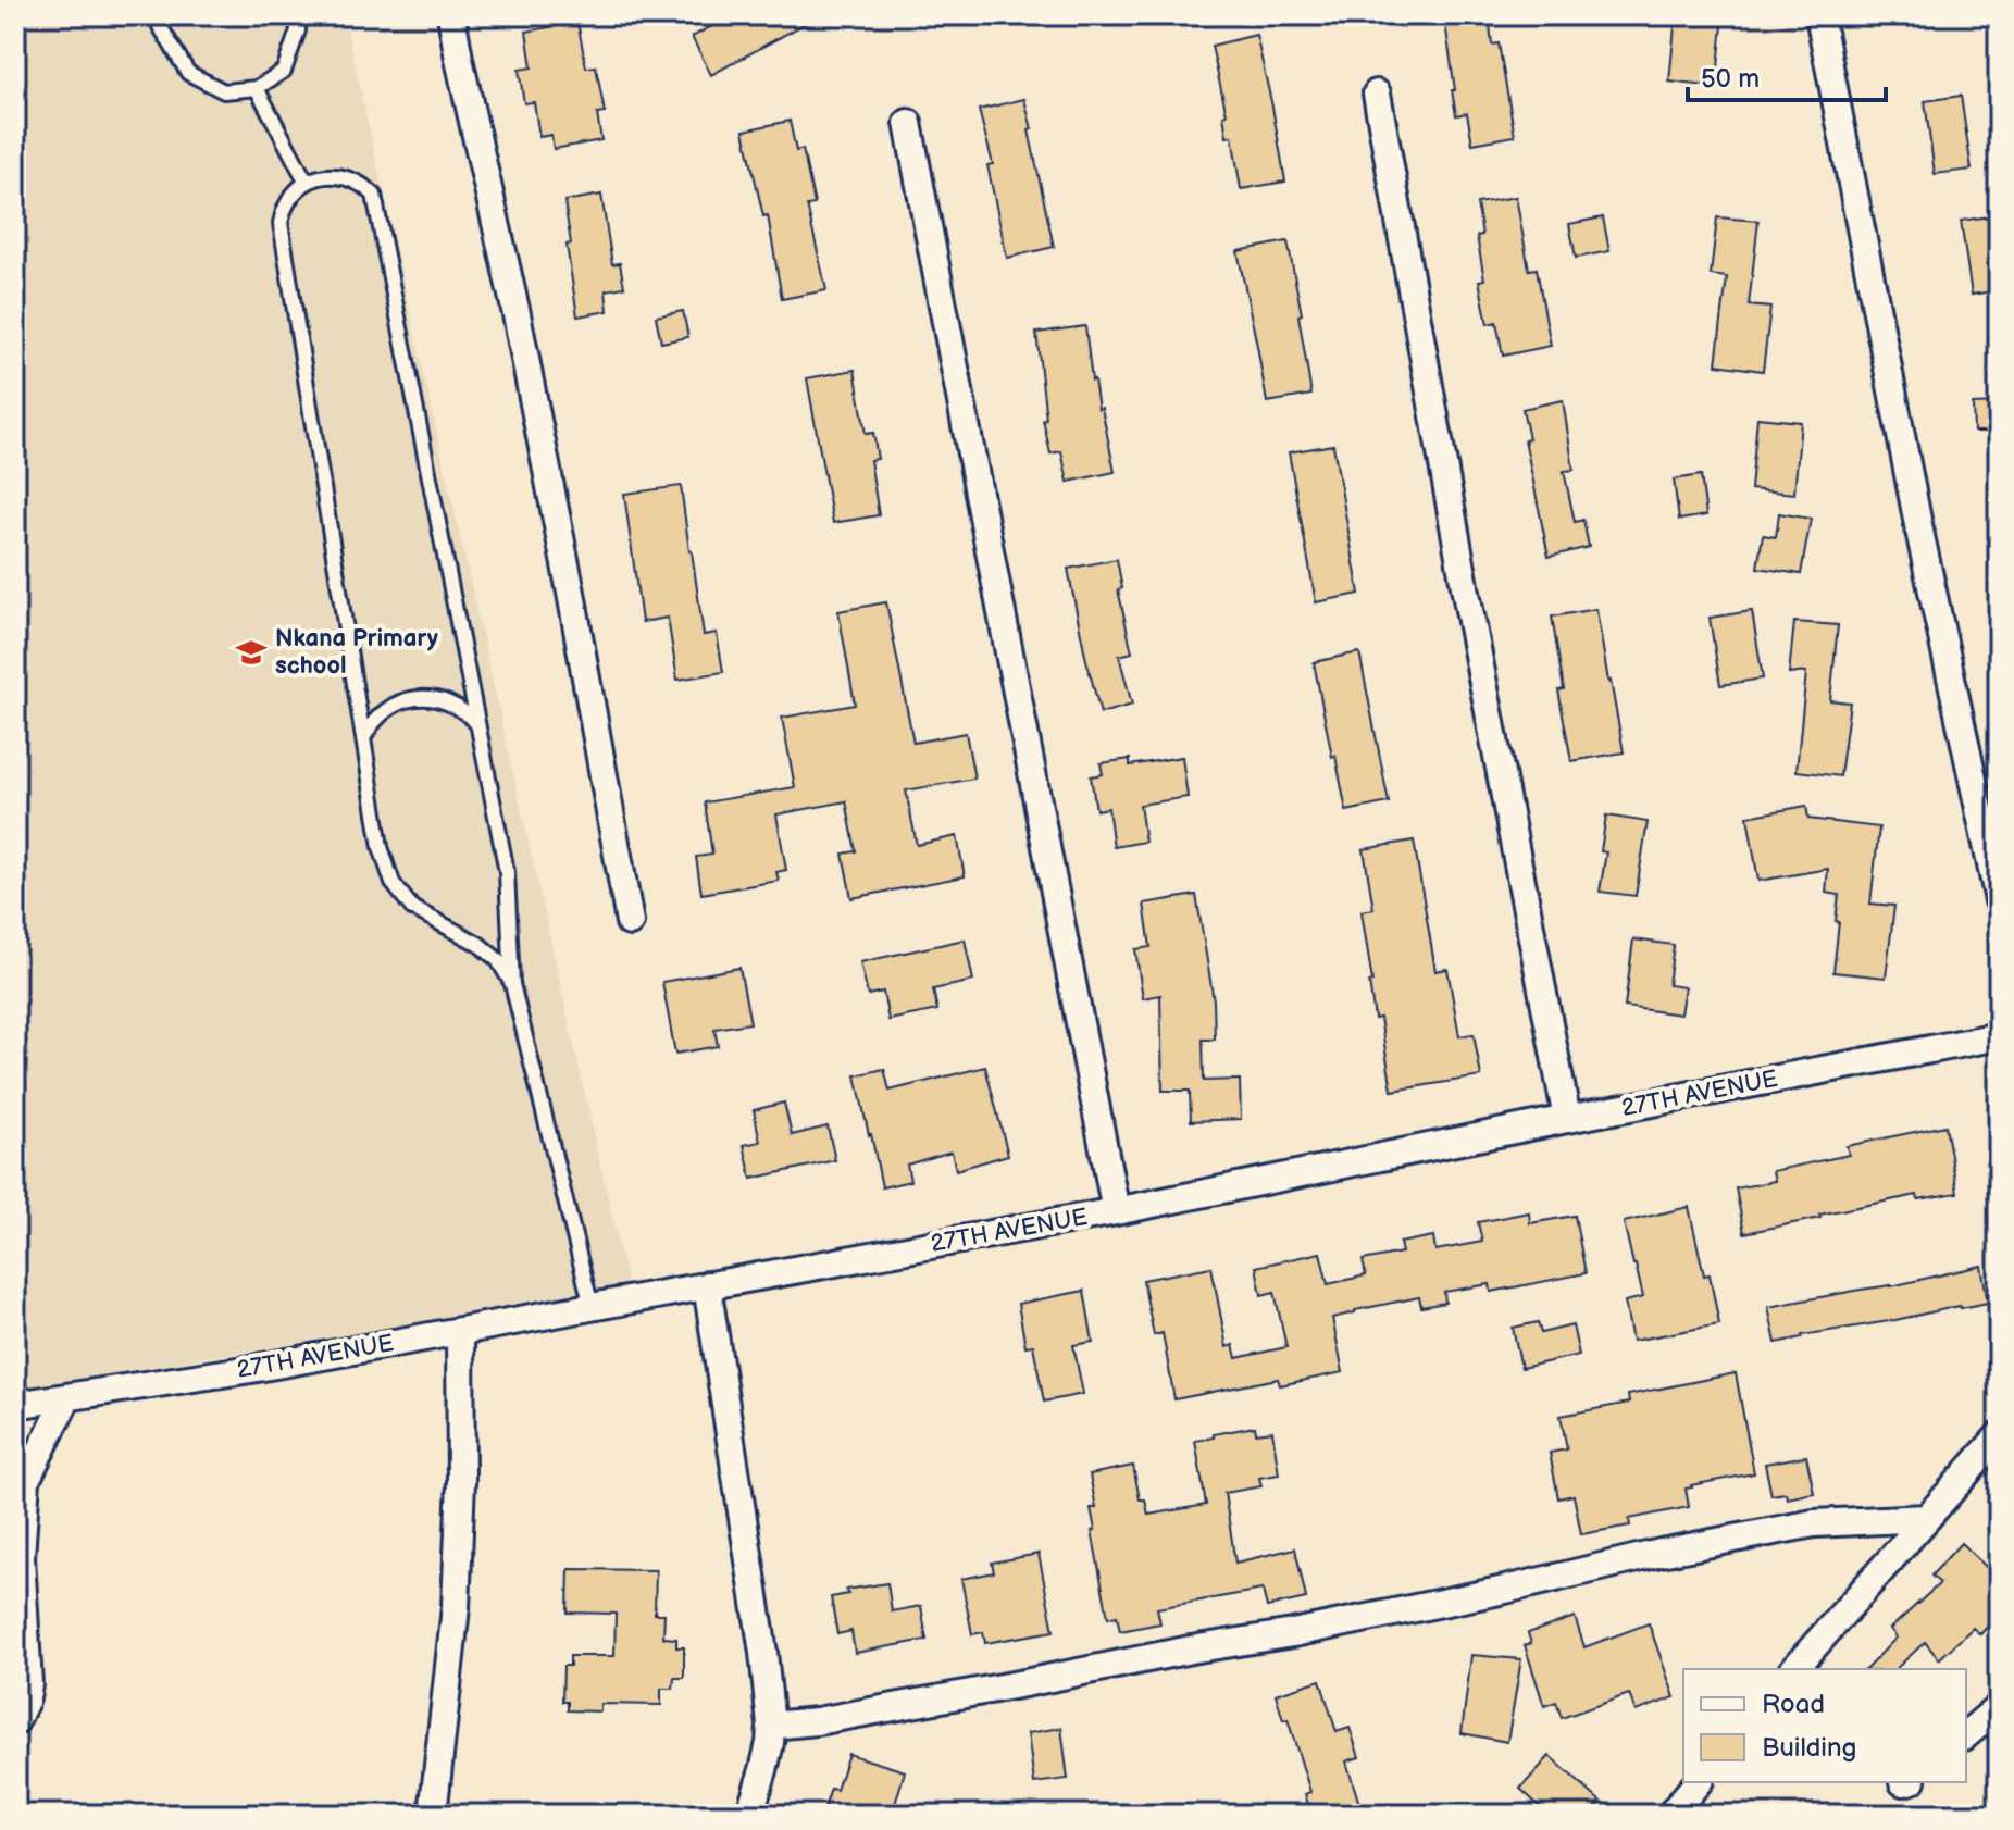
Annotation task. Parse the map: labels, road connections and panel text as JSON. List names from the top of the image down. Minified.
{"streets":{"street":["27TH AVENUE"]},"places":{"school or university":["Nkana Primary school"]},"legend":["Road","Building"],"scale_bar":"50 m"}
